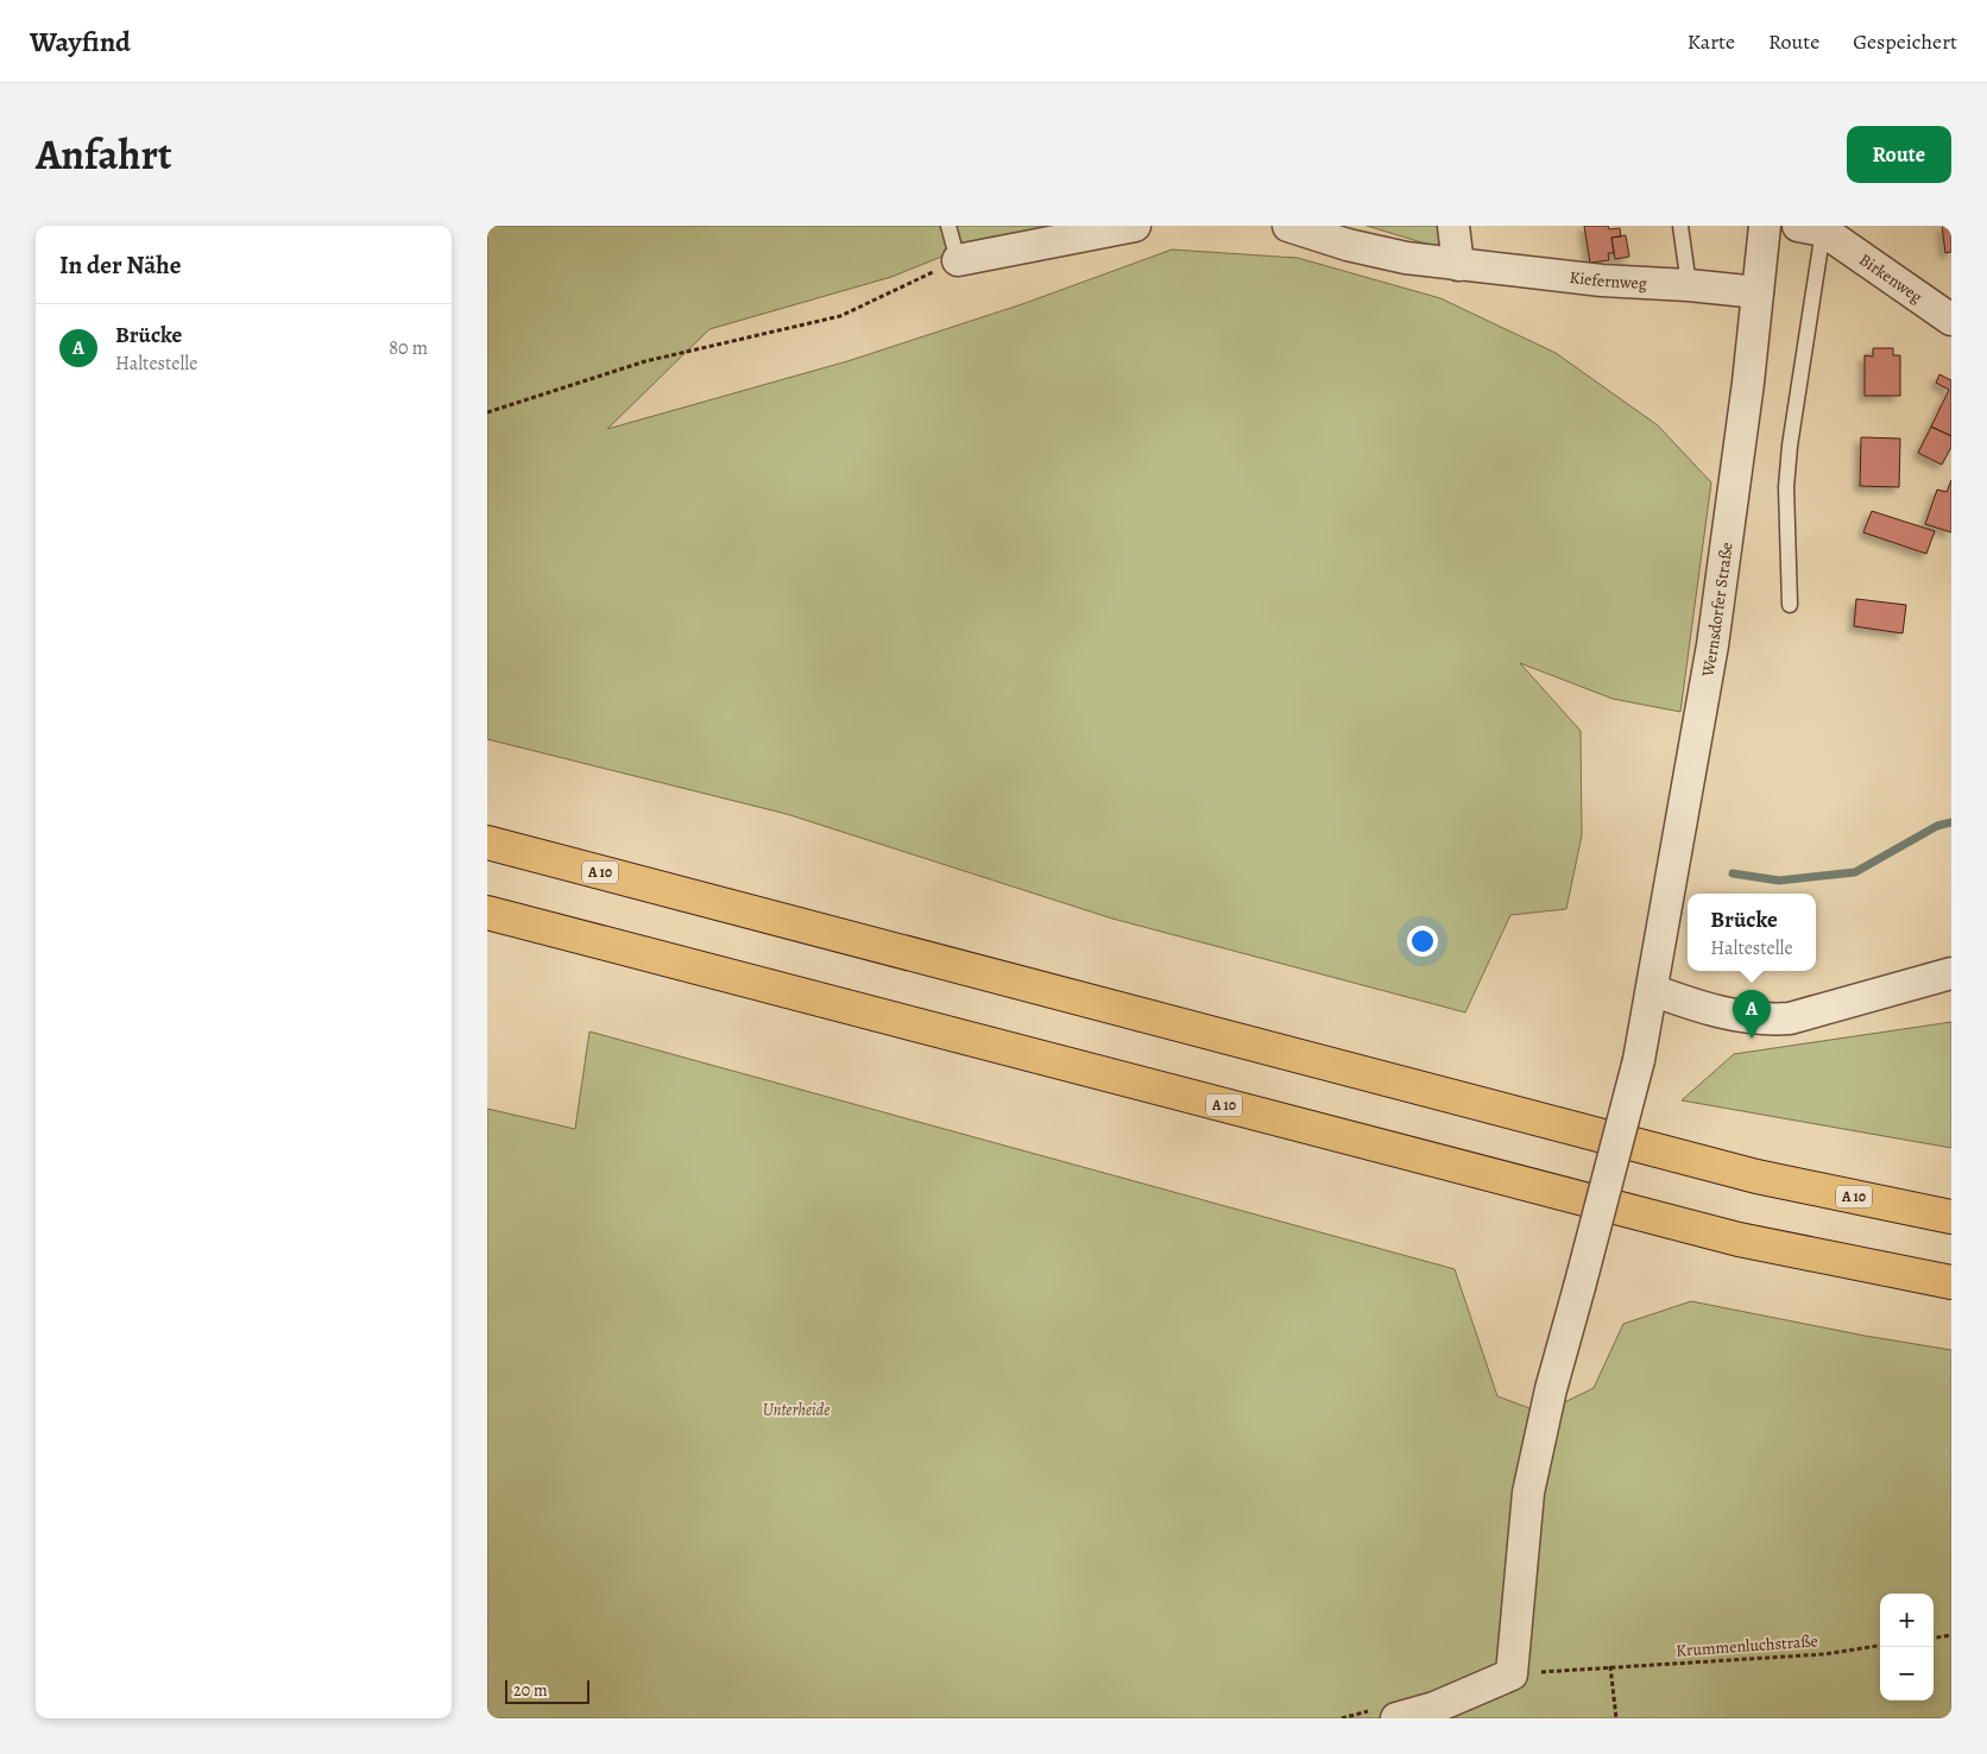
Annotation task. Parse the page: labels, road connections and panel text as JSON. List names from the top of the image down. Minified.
{"streets":{"highway":["A 10"],"street":["Birkenweg","Kiefernweg","Wernsdorfer Straße"],"path":["Krummenluchstraße"]},"crossings":[["Kiefernweg","Wernsdorfer Straße"],["Wernsdorfer Straße","Krummenluchstraße"]],"parks":["Unterheide"],"scale_bar":"20 m","page":{"header":"Wayfind","nav":["Karte","Route","Gespeichert"],"title":"Anfahrt","buttons":"Route","heading":"In der Nähe","list":[{"mark":"A","name":"Brücke","note":"Haltestelle","value":"80 m"}],"popup":["Brücke","Haltestelle"],"pins":"A","map_buttons":["+","−"],"scale":"20 m"}}
